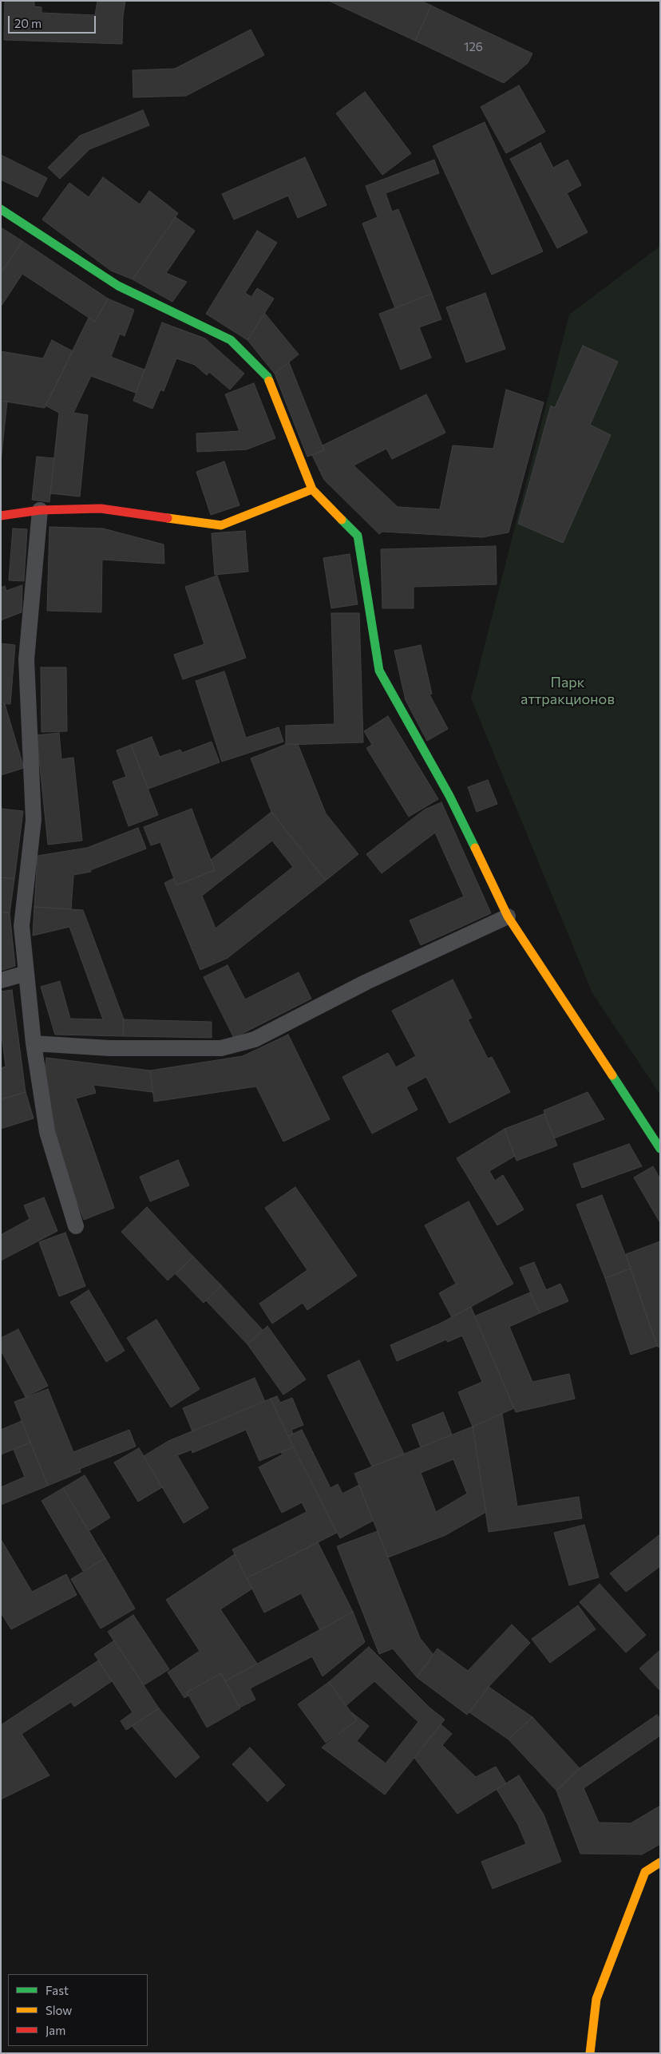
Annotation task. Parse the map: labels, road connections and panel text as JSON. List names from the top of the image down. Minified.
{"parks":["Парк аттракционов"],"house_numbers":["126"],"legend":["Fast","Slow","Jam"],"scale_bar":"20 m"}
